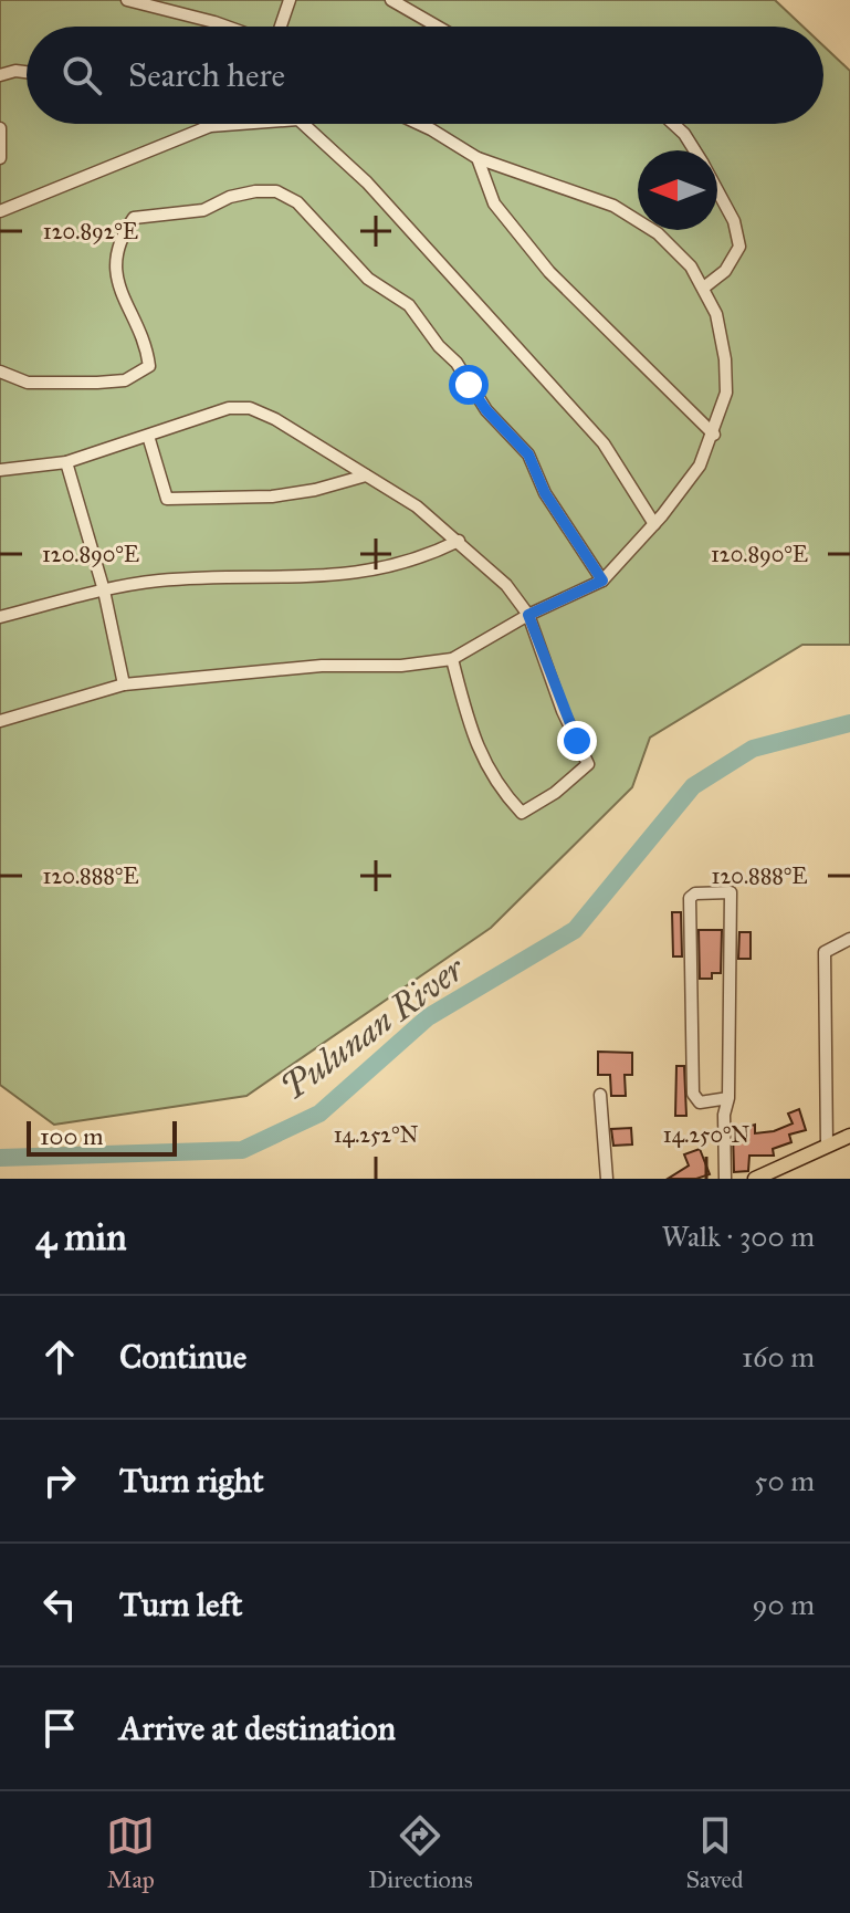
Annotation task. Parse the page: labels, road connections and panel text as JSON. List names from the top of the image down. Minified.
{"water":["Pulunan River"],"scale_bar":"100 m","north":"left","page":{"search":"Search here","scale":"100 m","heading":["4 min","Walk · 300 m"],"list":[["Continue","160 m"],["Turn right","50 m"],["Turn left","90 m"],"Arrive at destination"],"nav":["Map","Directions","Saved"]},"coordinates":["120.892°E","120.890°E","120.888°E","14.252°N","14.250°N"]}
